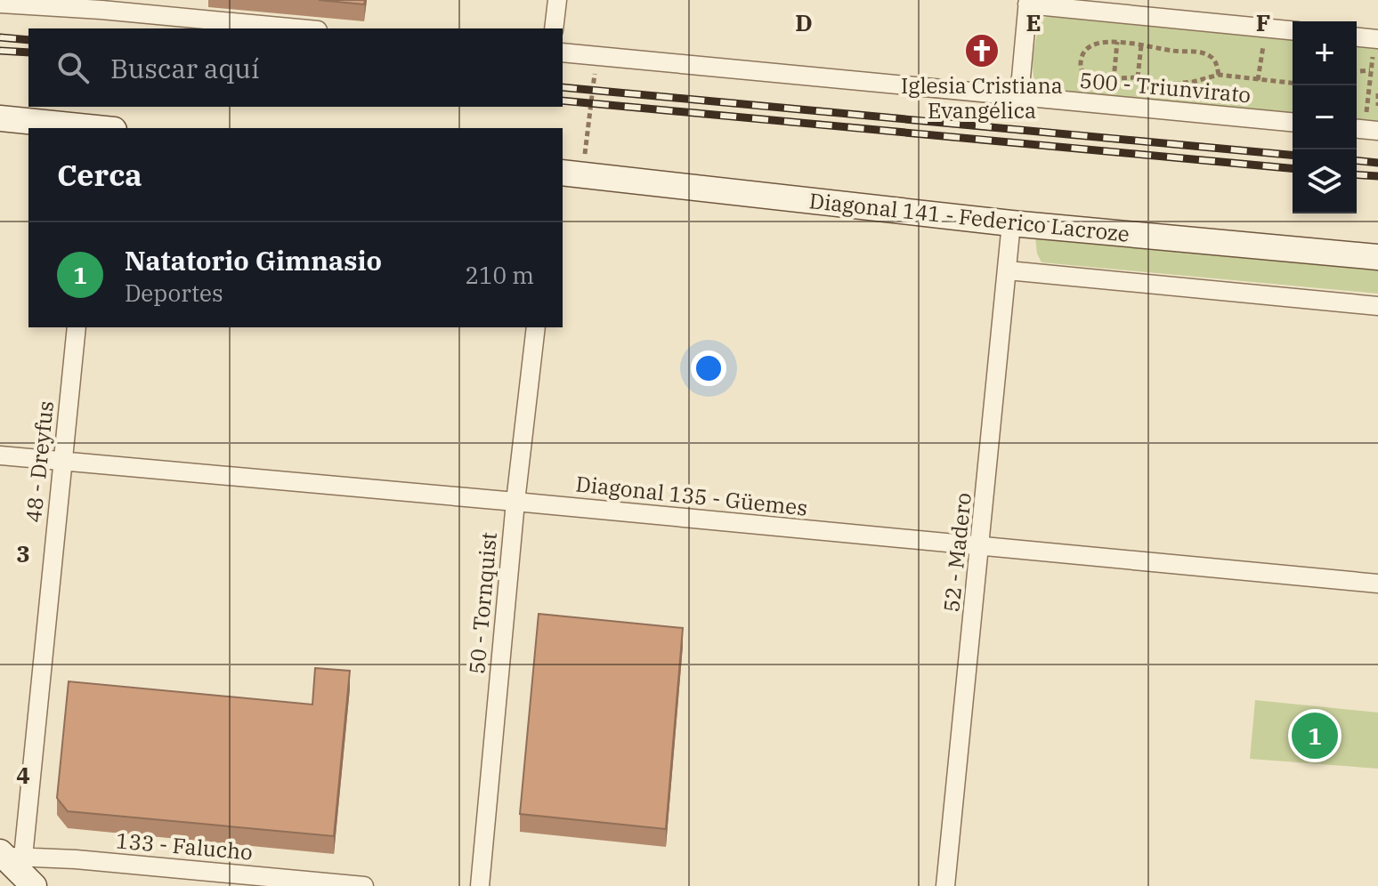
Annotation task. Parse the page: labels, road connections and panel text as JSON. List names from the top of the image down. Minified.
{"streets":{"street":["500 - Triunvirato","Diagonal 141 - Federico Lacroze","48 - Dreyfus","Diagonal 135 - Güemes","52 - Madero","50 - Tornquist","133 - Falucho"]},"crossings":[["Diagonal 141 - Federico Lacroze","52 - Madero"],["48 - Dreyfus","Diagonal 135 - Güemes"],["48 - Dreyfus","133 - Falucho"],["Diagonal 135 - Güemes","52 - Madero"],["Diagonal 135 - Güemes","50 - Tornquist"]],"places":{"church":["Iglesia Cristiana Evangélica"]},"page":{"map_buttons":["+","−"],"search":"Buscar aquí","heading":"Cerca","list":[{"mark":"1","name":"Natatorio Gimnasio","note":"Deportes","value":"210 m"}],"pins":"1"},"grid":{"columns":["D","E","F"],"rows":["3","4"]}}
